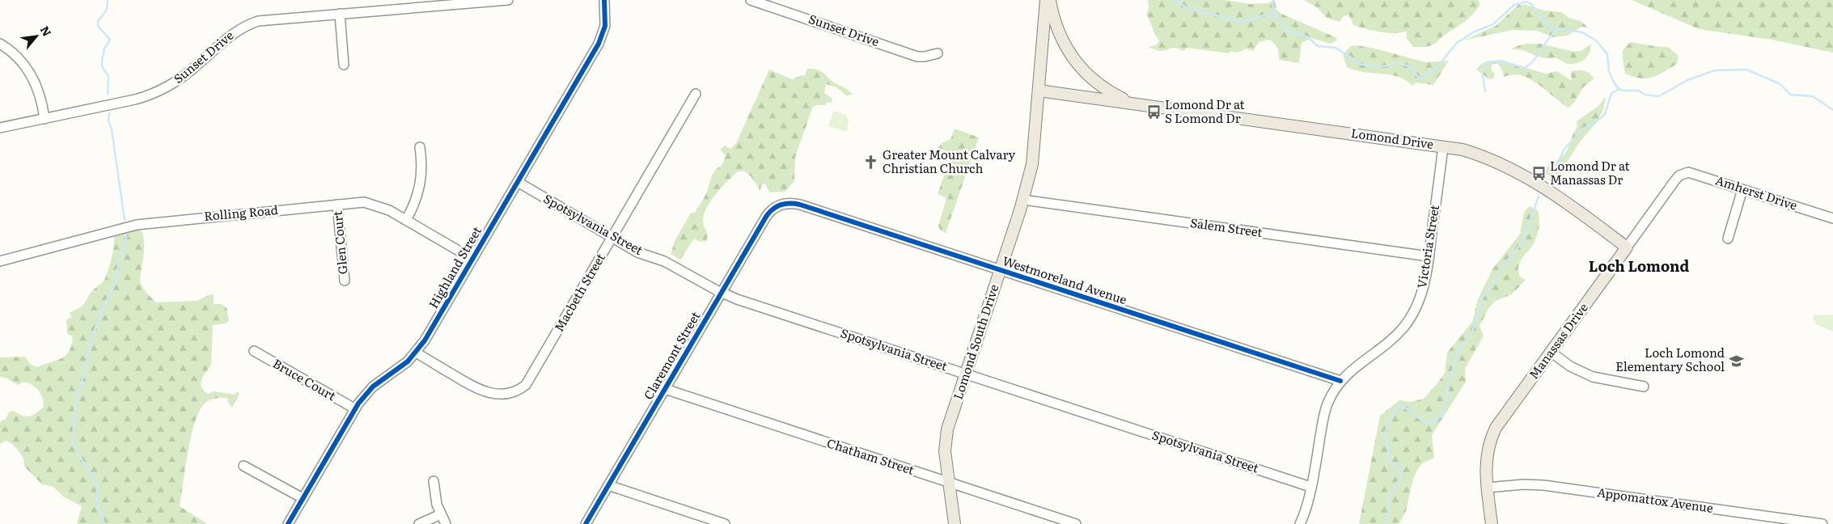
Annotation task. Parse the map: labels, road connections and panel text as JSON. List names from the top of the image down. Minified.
{"streets":{"main road":["Lomond Drive","Manassas Drive","Lomond South Drive"],"street":["Sunset Drive","Amherst Drive","Rolling Road","Spotsylvania Street","Salem Street","Glen Court","Victoria Street","Highland Street","Westmoreland Avenue","Macbeth Street","Claremont Street","Bruce Court","Chatham Street","Appomattox Avenue"]},"crossings":[["Lomond Drive","Victoria Street"],["Lomond Drive","Manassas Drive"],["Lomond Drive","Lomond South Drive"],["Amherst Drive","Manassas Drive"],["Rolling Road","Glen Court"],["Rolling Road","Highland Street"],["Spotsylvania Street","Victoria Street"],["Spotsylvania Street","Highland Street"],["Spotsylvania Street","Macbeth Street"],["Spotsylvania Street","Lomond South Drive"],["Spotsylvania Street","Claremont Street"],["Salem Street","Victoria Street"],["Salem Street","Lomond South Drive"],["Victoria Street","Westmoreland Avenue"],["Highland Street","Macbeth Street"],["Highland Street","Bruce Court"],["Westmoreland Avenue","Lomond South Drive"],["Westmoreland Avenue","Claremont Street"],["Manassas Drive","Appomattox Avenue"],["Lomond South Drive","Chatham Street"],["Claremont Street","Chatham Street"]],"districts":["Loch Lomond"],"places":{"bus stop":["Lomond Dr at S Lomond Dr","Lomond Dr at Manassas Dr"],"church":["Greater Mount Calvary Christian Church"],"school or university":["Loch Lomond Elementary School"]},"north":"top right"}
